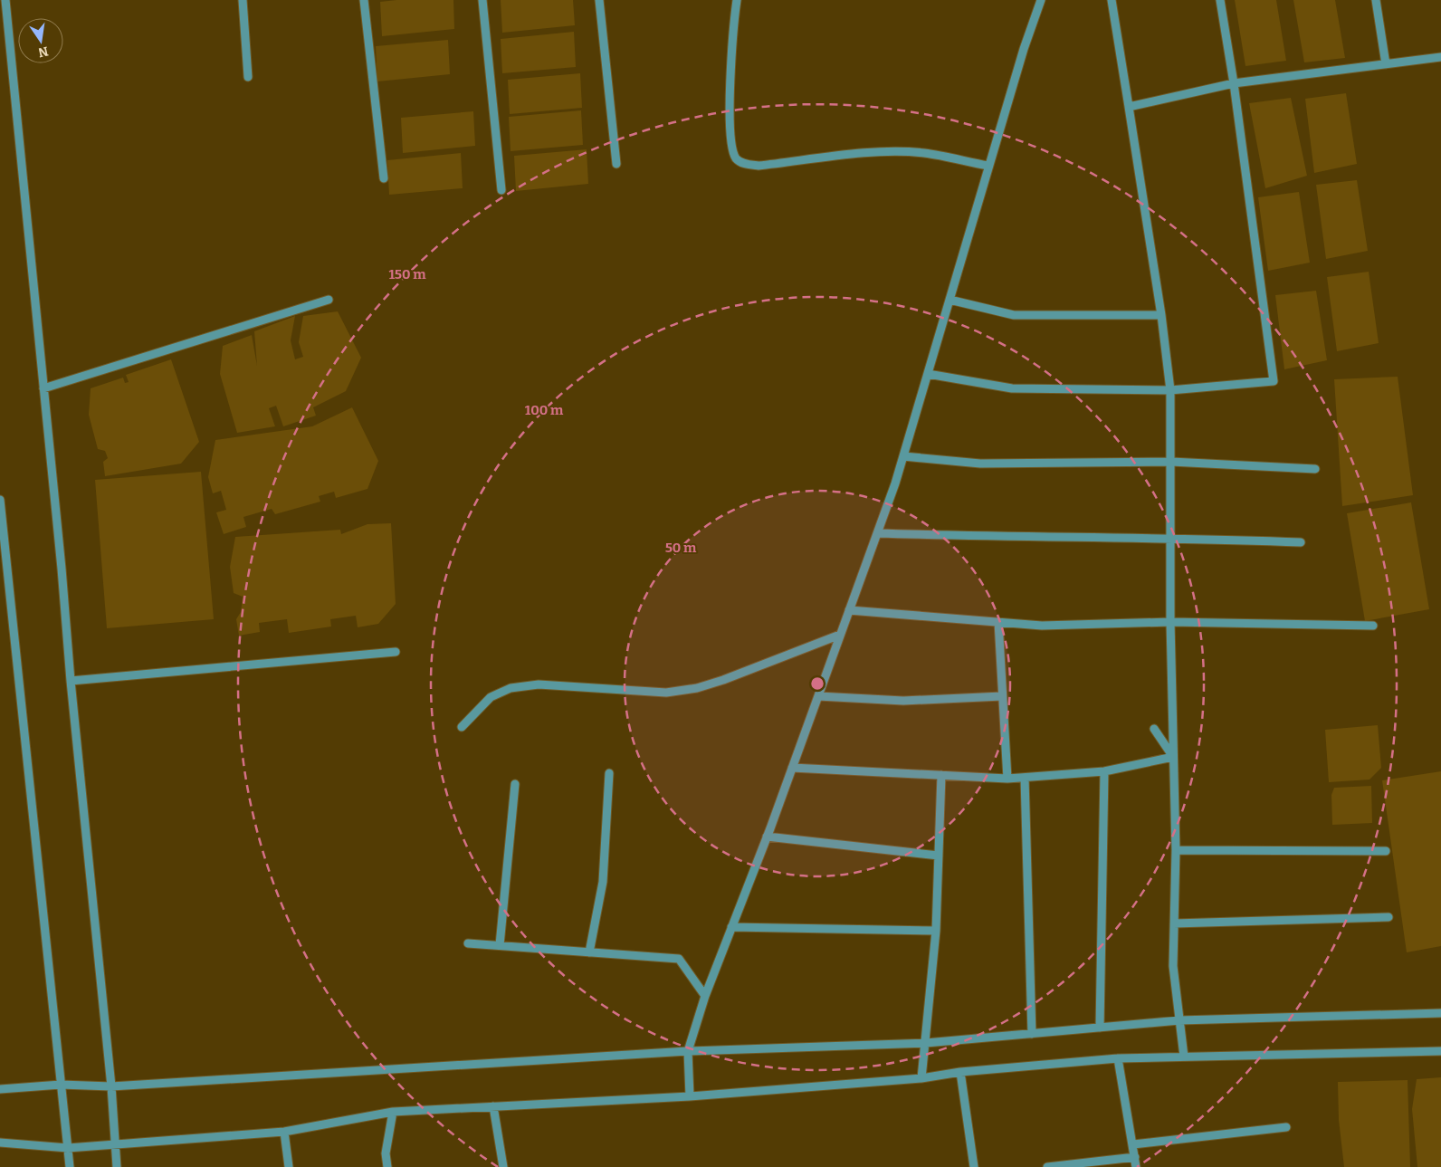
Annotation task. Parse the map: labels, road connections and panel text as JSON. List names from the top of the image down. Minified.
{"north":"bottom","rings":["150 m","100 m","50 m"]}
